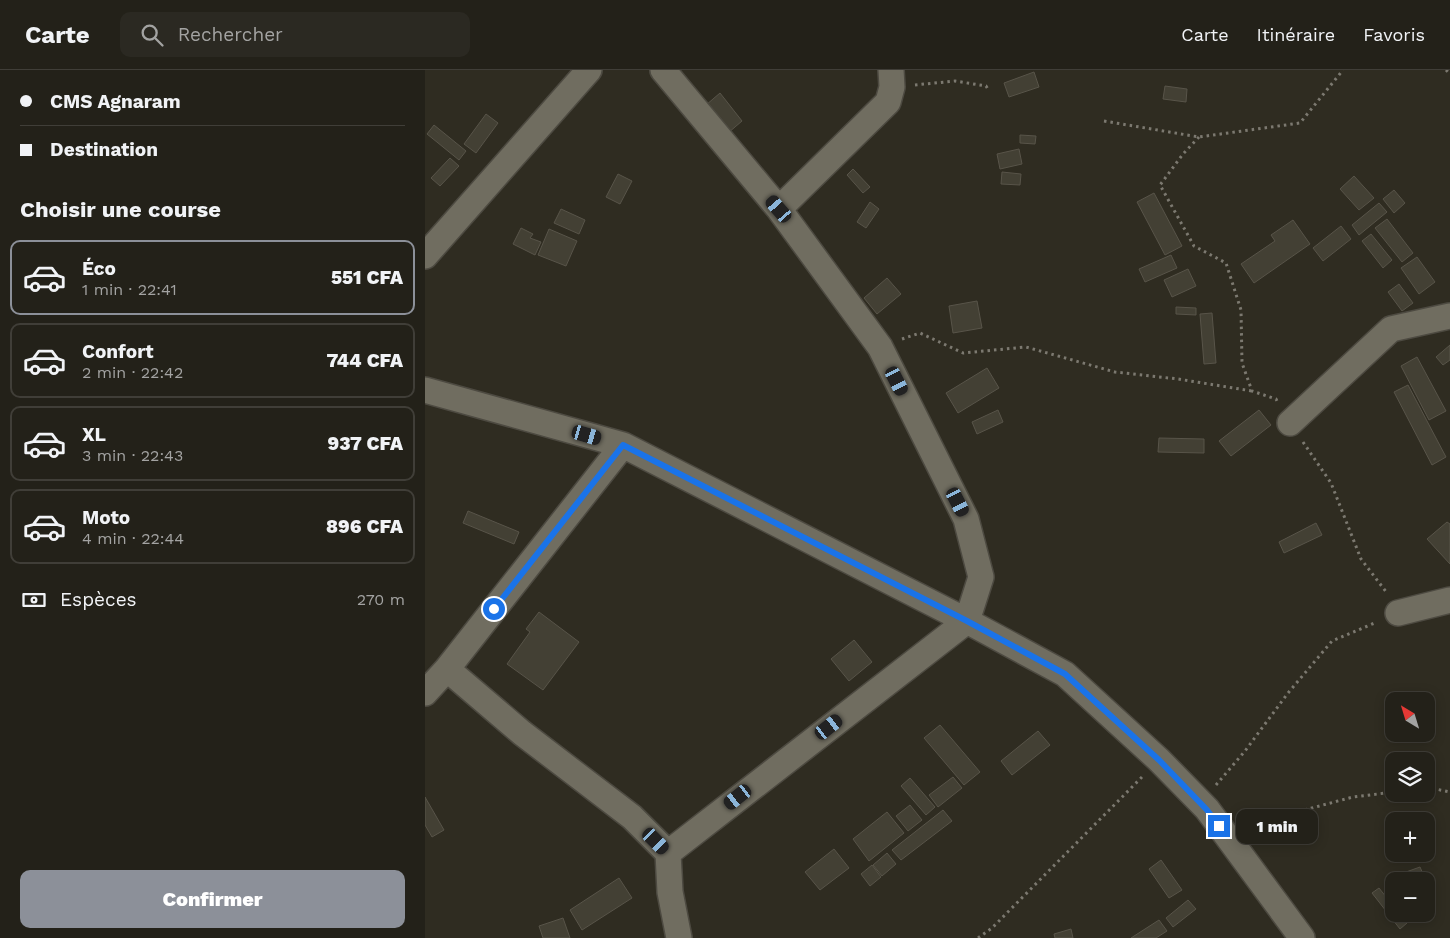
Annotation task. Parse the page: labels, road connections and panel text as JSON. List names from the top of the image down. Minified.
{"north":"top left","page":{"header":"Carte","search":"Rechercher","nav":["Carte","Itinéraire","Favoris"],"banner":["CMS Agnaram","Destination"],"heading":"Choisir une course","list":[{"name":"Éco","note":"1 min · 22:41","value":"551 CFA"},{"name":"Confort","note":"2 min · 22:42","value":"744 CFA"},{"name":"XL","note":"3 min · 22:43","value":"937 CFA"},{"name":"Moto","note":"4 min · 22:44","value":"896 CFA"}],"pay":["Espèces","270 m"],"map_buttons":["+","−"],"bubble":"1 min","buttons":"Confirmer"}}
